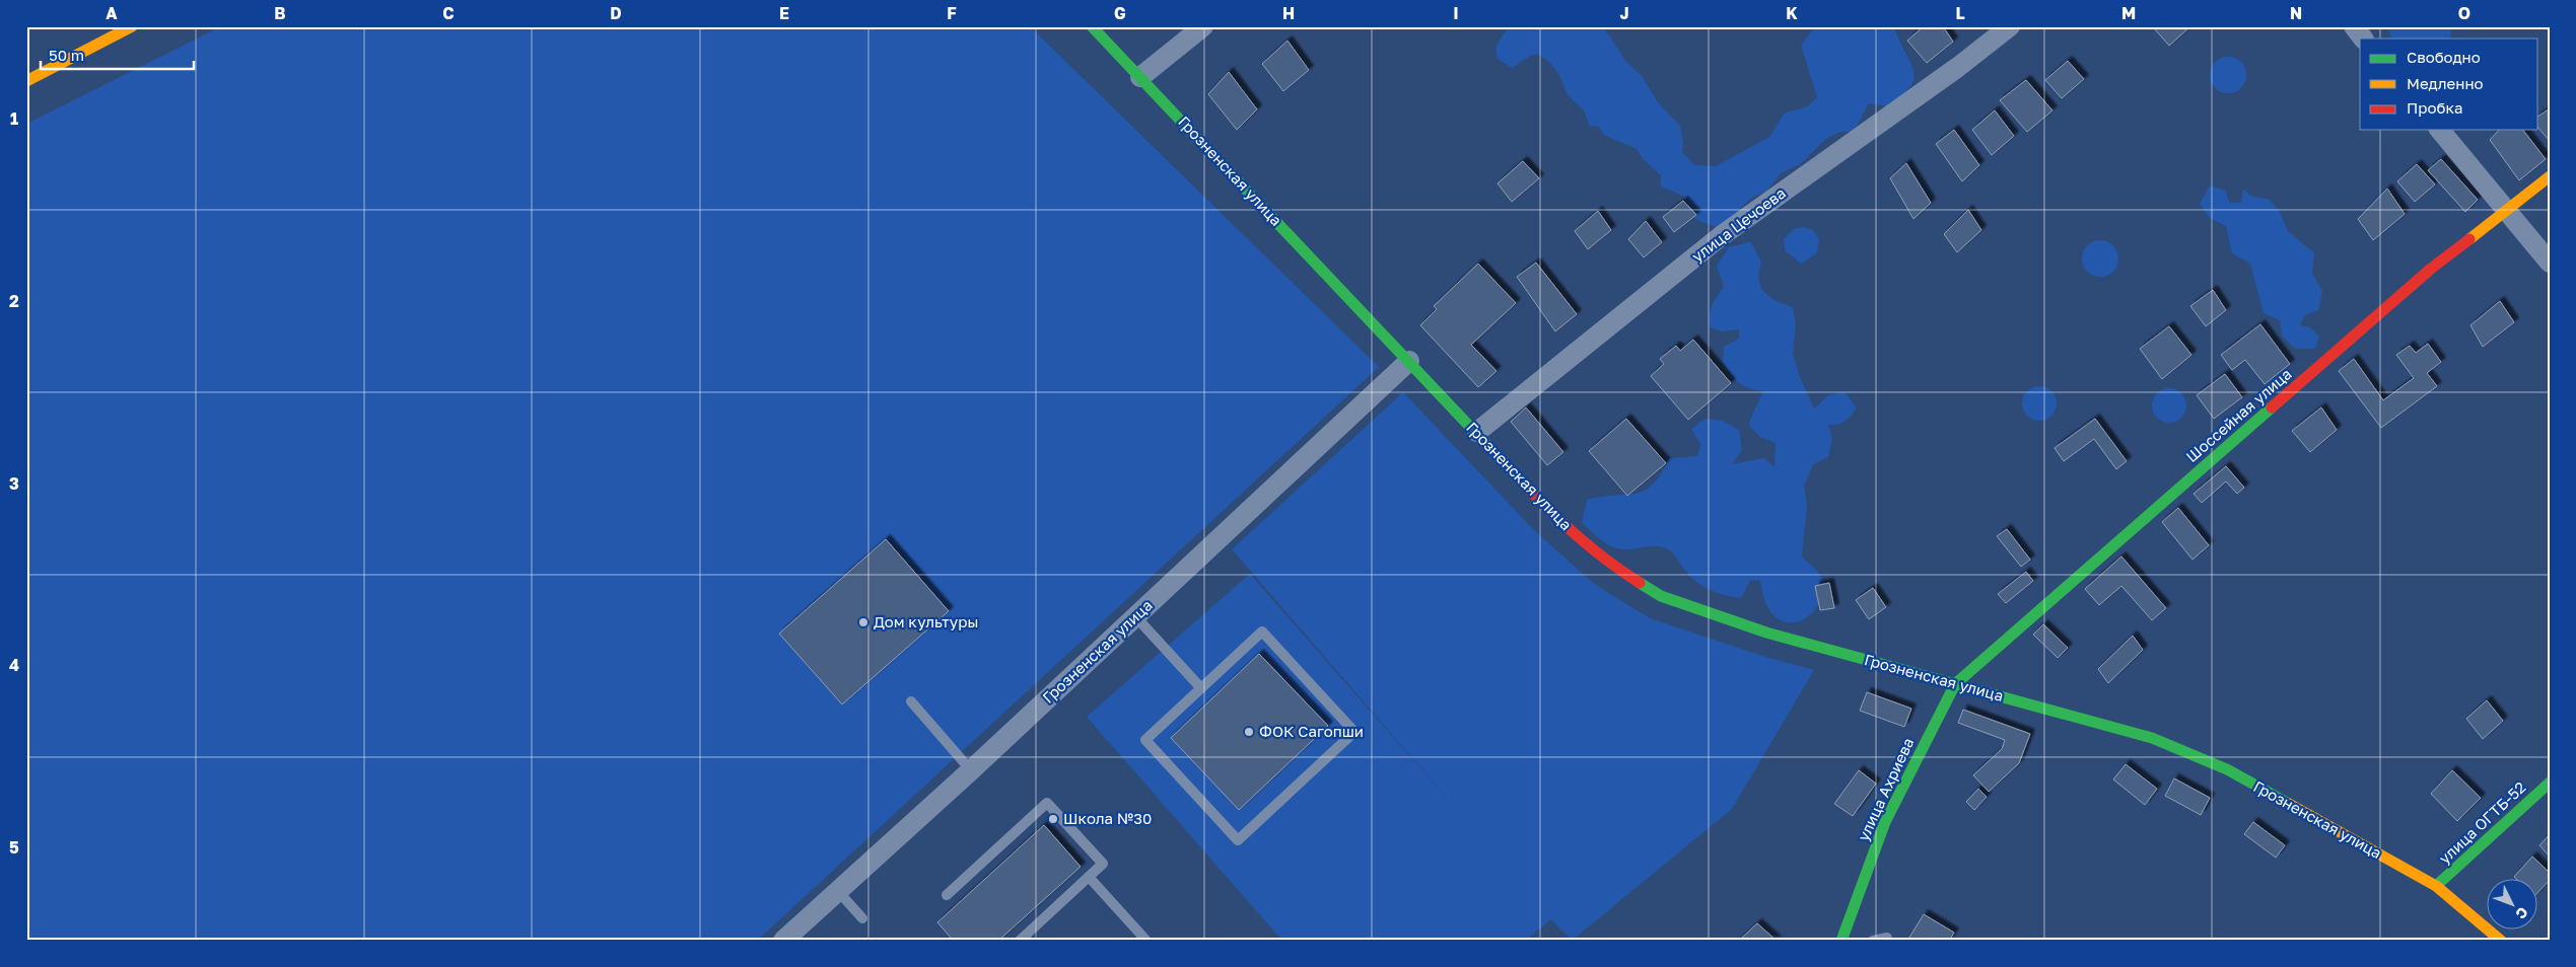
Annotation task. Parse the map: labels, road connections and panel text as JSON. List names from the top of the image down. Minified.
{"streets":{"street":["Грозненская улица","улица Цечоева","Шоссейная улица","улица Ахриева","улица ОГТБ-52"]},"crossings":[["Грозненская улица","улица Цечоева"],["Грозненская улица","Шоссейная улица"],["Грозненская улица","улица Ахриева"],["Грозненская улица","улица ОГТБ-52"],["Шоссейная улица","улица Ахриева"]],"places":["Дом культуры","ФОК Сагопши","Школа №30"],"legend":["Свободно","Медленно","Пробка"],"scale_bar":"50 m","north":"bottom right","grid":{"columns":["A","B","C","D","E","F","G","H","I","J","K","L","M","N","O"],"rows":["1","2","3","4","5"]}}
